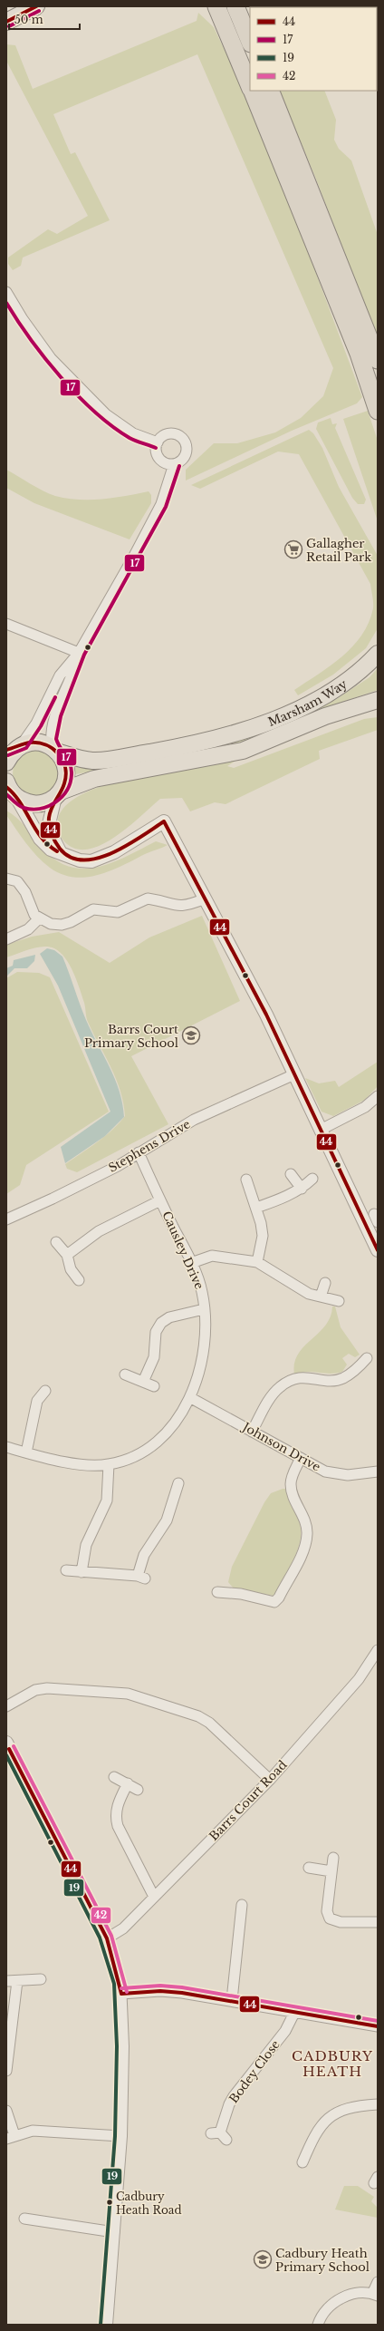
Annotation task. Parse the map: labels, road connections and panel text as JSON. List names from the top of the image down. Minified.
{"streets":{"main road":["Marsham Way"],"street":["Stephens Drive","Causley Drive","Johnson Drive","Barrs Court Road","Bodey Close"]},"crossings":[["Stephens Drive","Causley Drive"],["Causley Drive","Johnson Drive"]],"districts":["CADBURY HEATH"],"places":{"supermarket":["Gallagher Retail Park"],"school or university":["Barrs Court Primary School","Cadbury Heath Primary School"],"other":["Cadbury Heath Road"]},"lines":["transit line 44","transit line 17","transit line 42","transit line 19"],"legend":["44","17","19","42"],"scale_bar":"50 m"}
